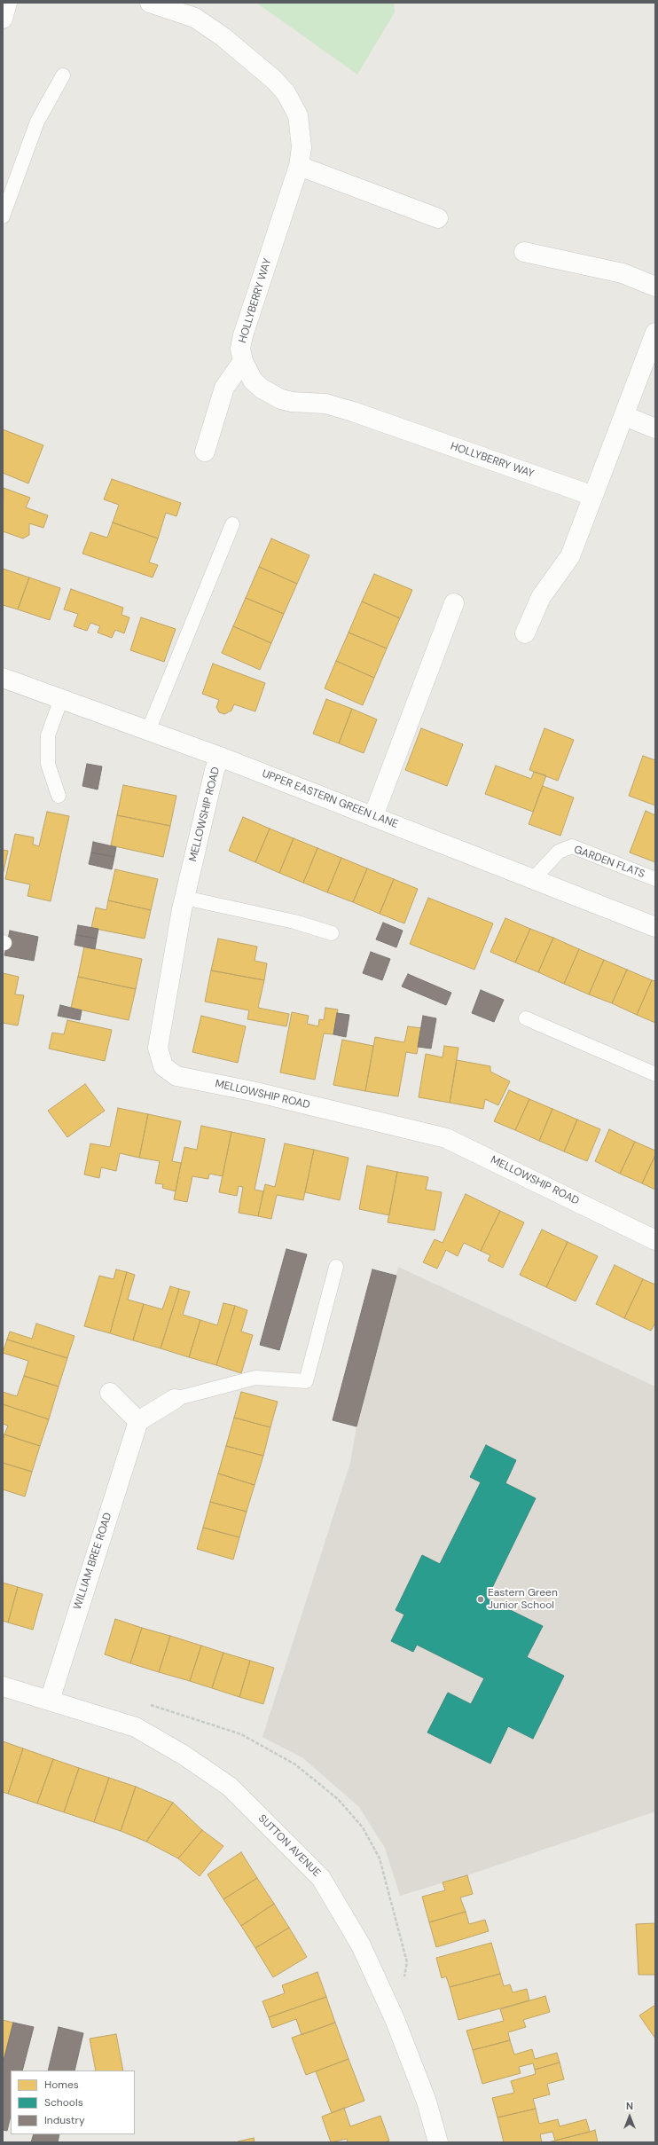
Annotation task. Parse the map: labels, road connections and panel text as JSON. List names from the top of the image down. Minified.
{"streets":{"street":["HOLLYBERRY WAY","UPPER EASTERN GREEN LANE","MELLOWSHIP ROAD","WILLIAM BREE ROAD","SUTTON AVENUE"],"lane":["GARDEN FLATS"]},"crossings":[["UPPER EASTERN GREEN LANE","MELLOWSHIP ROAD"],["UPPER EASTERN GREEN LANE","GARDEN FLATS"],["WILLIAM BREE ROAD","SUTTON AVENUE"]],"places":["Eastern Green Junior School"],"legend":["Homes","Schools","Industry"],"north":"top"}
